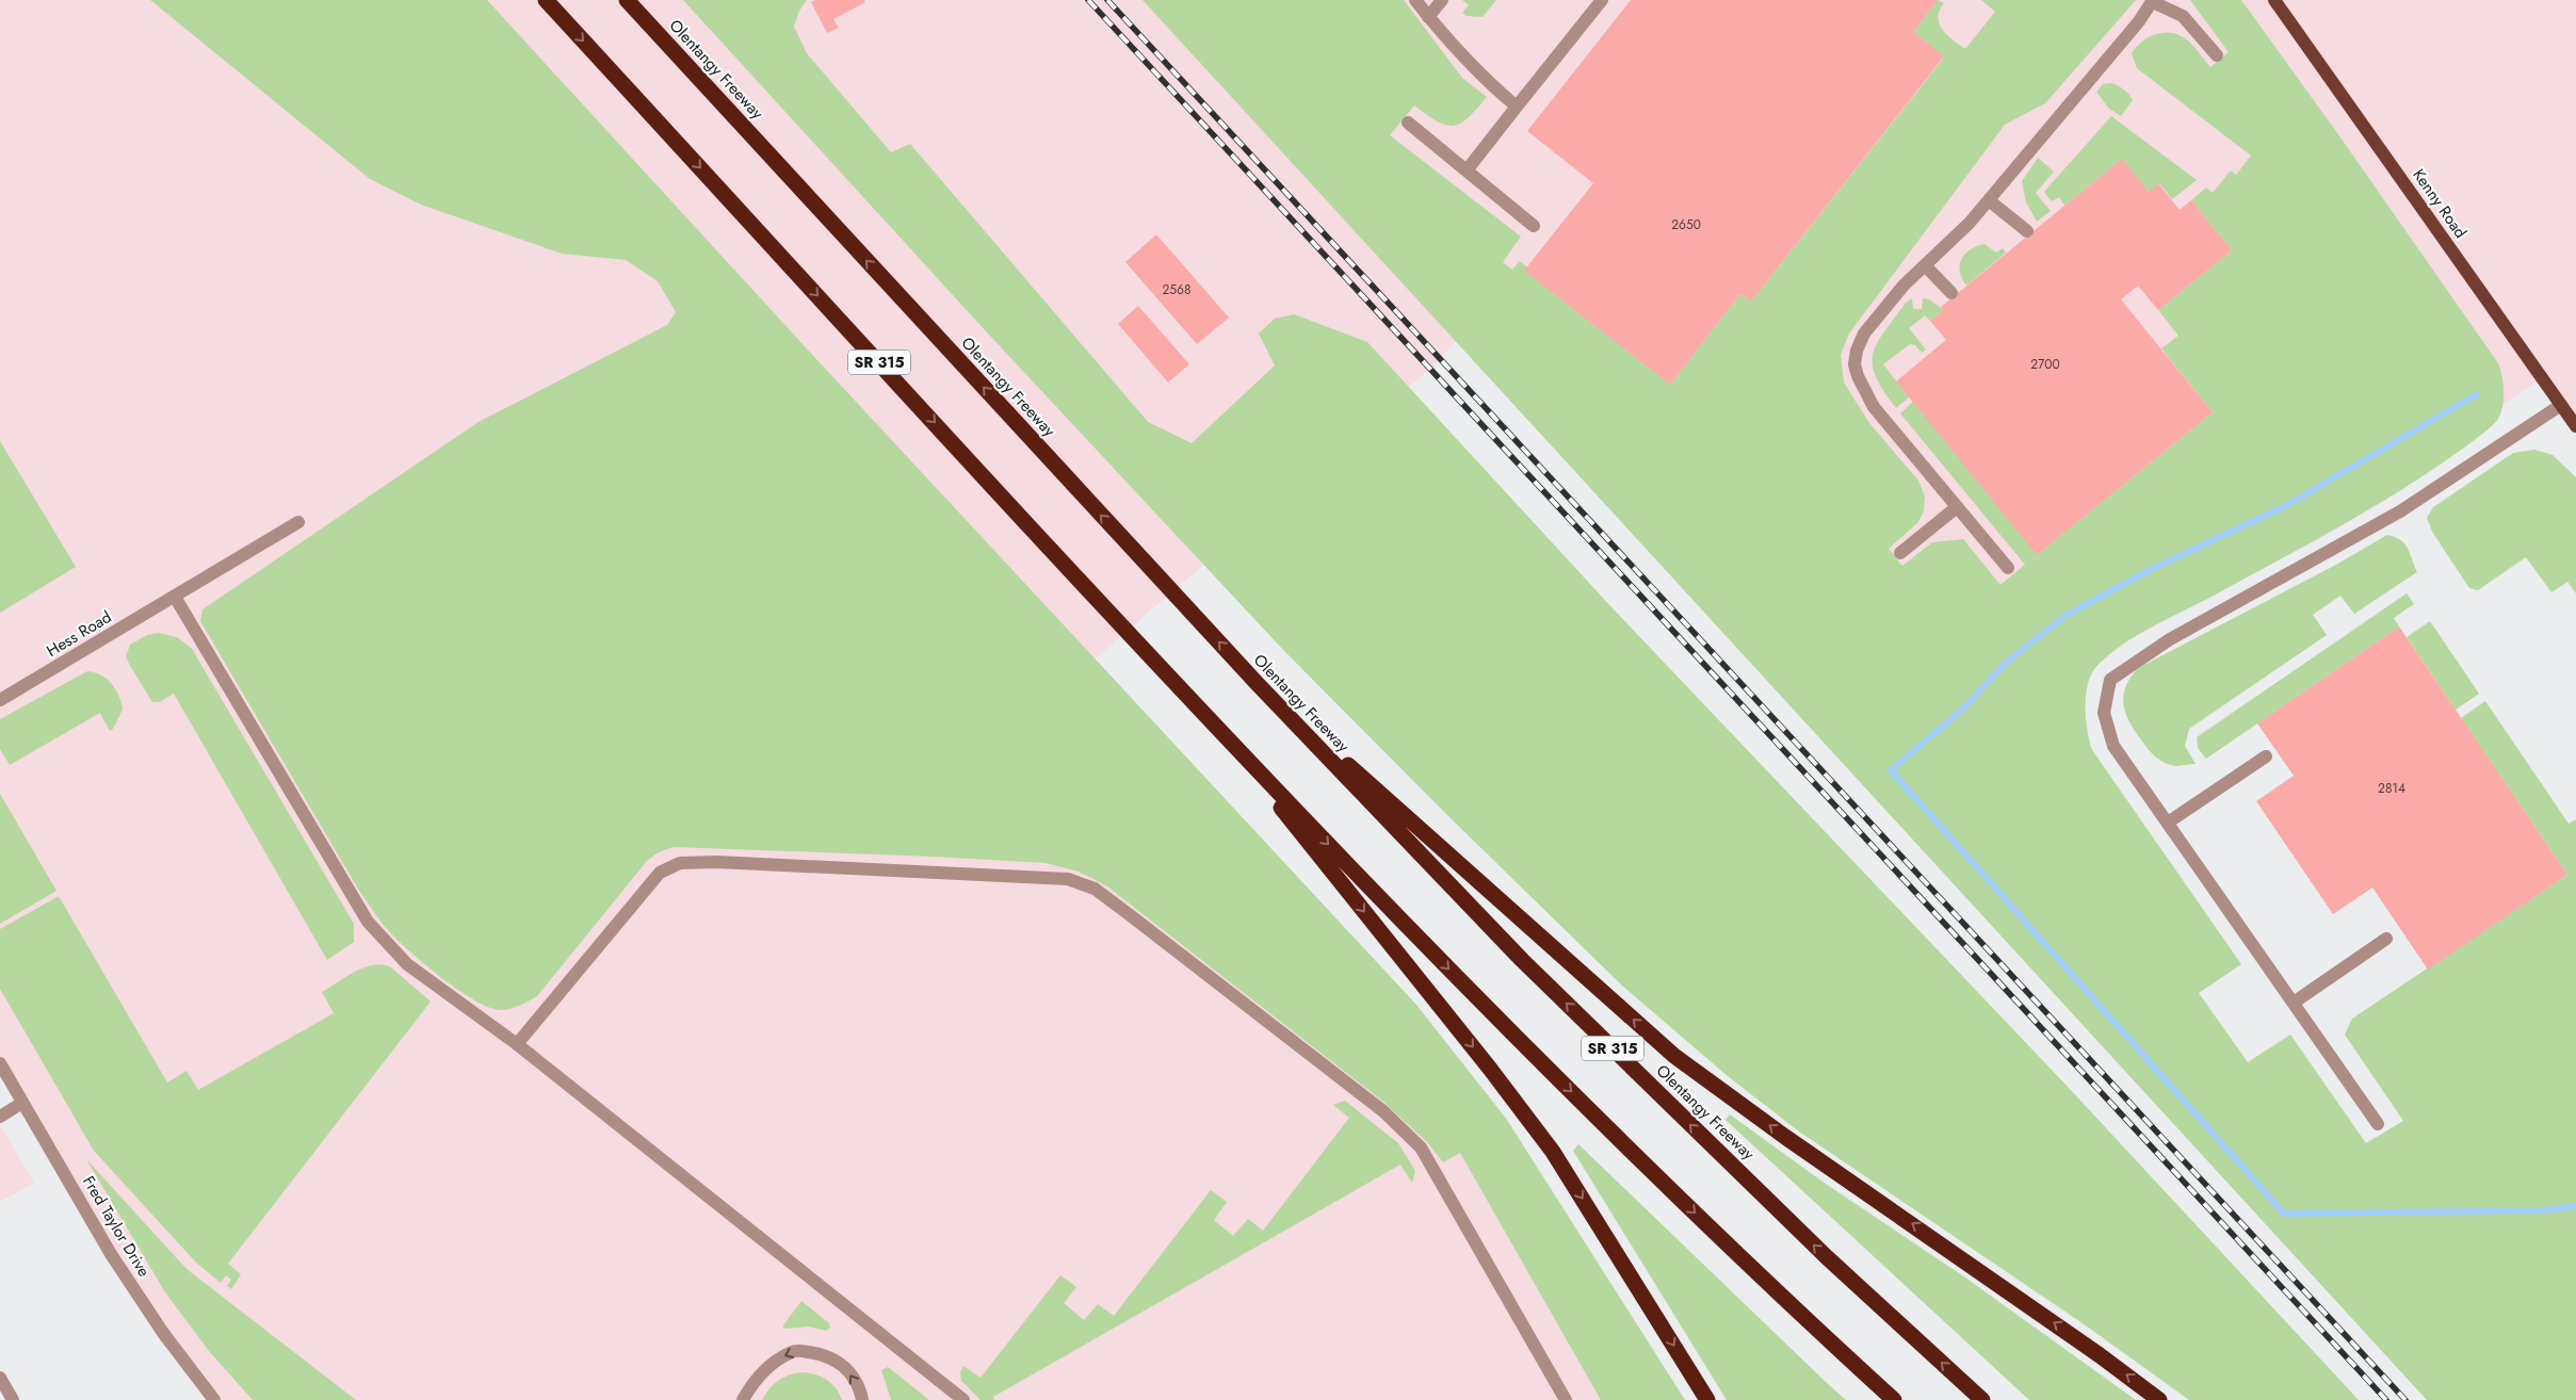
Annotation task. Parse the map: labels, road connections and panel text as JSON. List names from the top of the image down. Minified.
{"streets":{"highway":["Olentangy Freeway","SR 315"],"main road":["Kenny Road"],"street":["Hess Road","Fred Taylor Drive"]},"house_numbers":["2650","2568","2700","2814"]}
